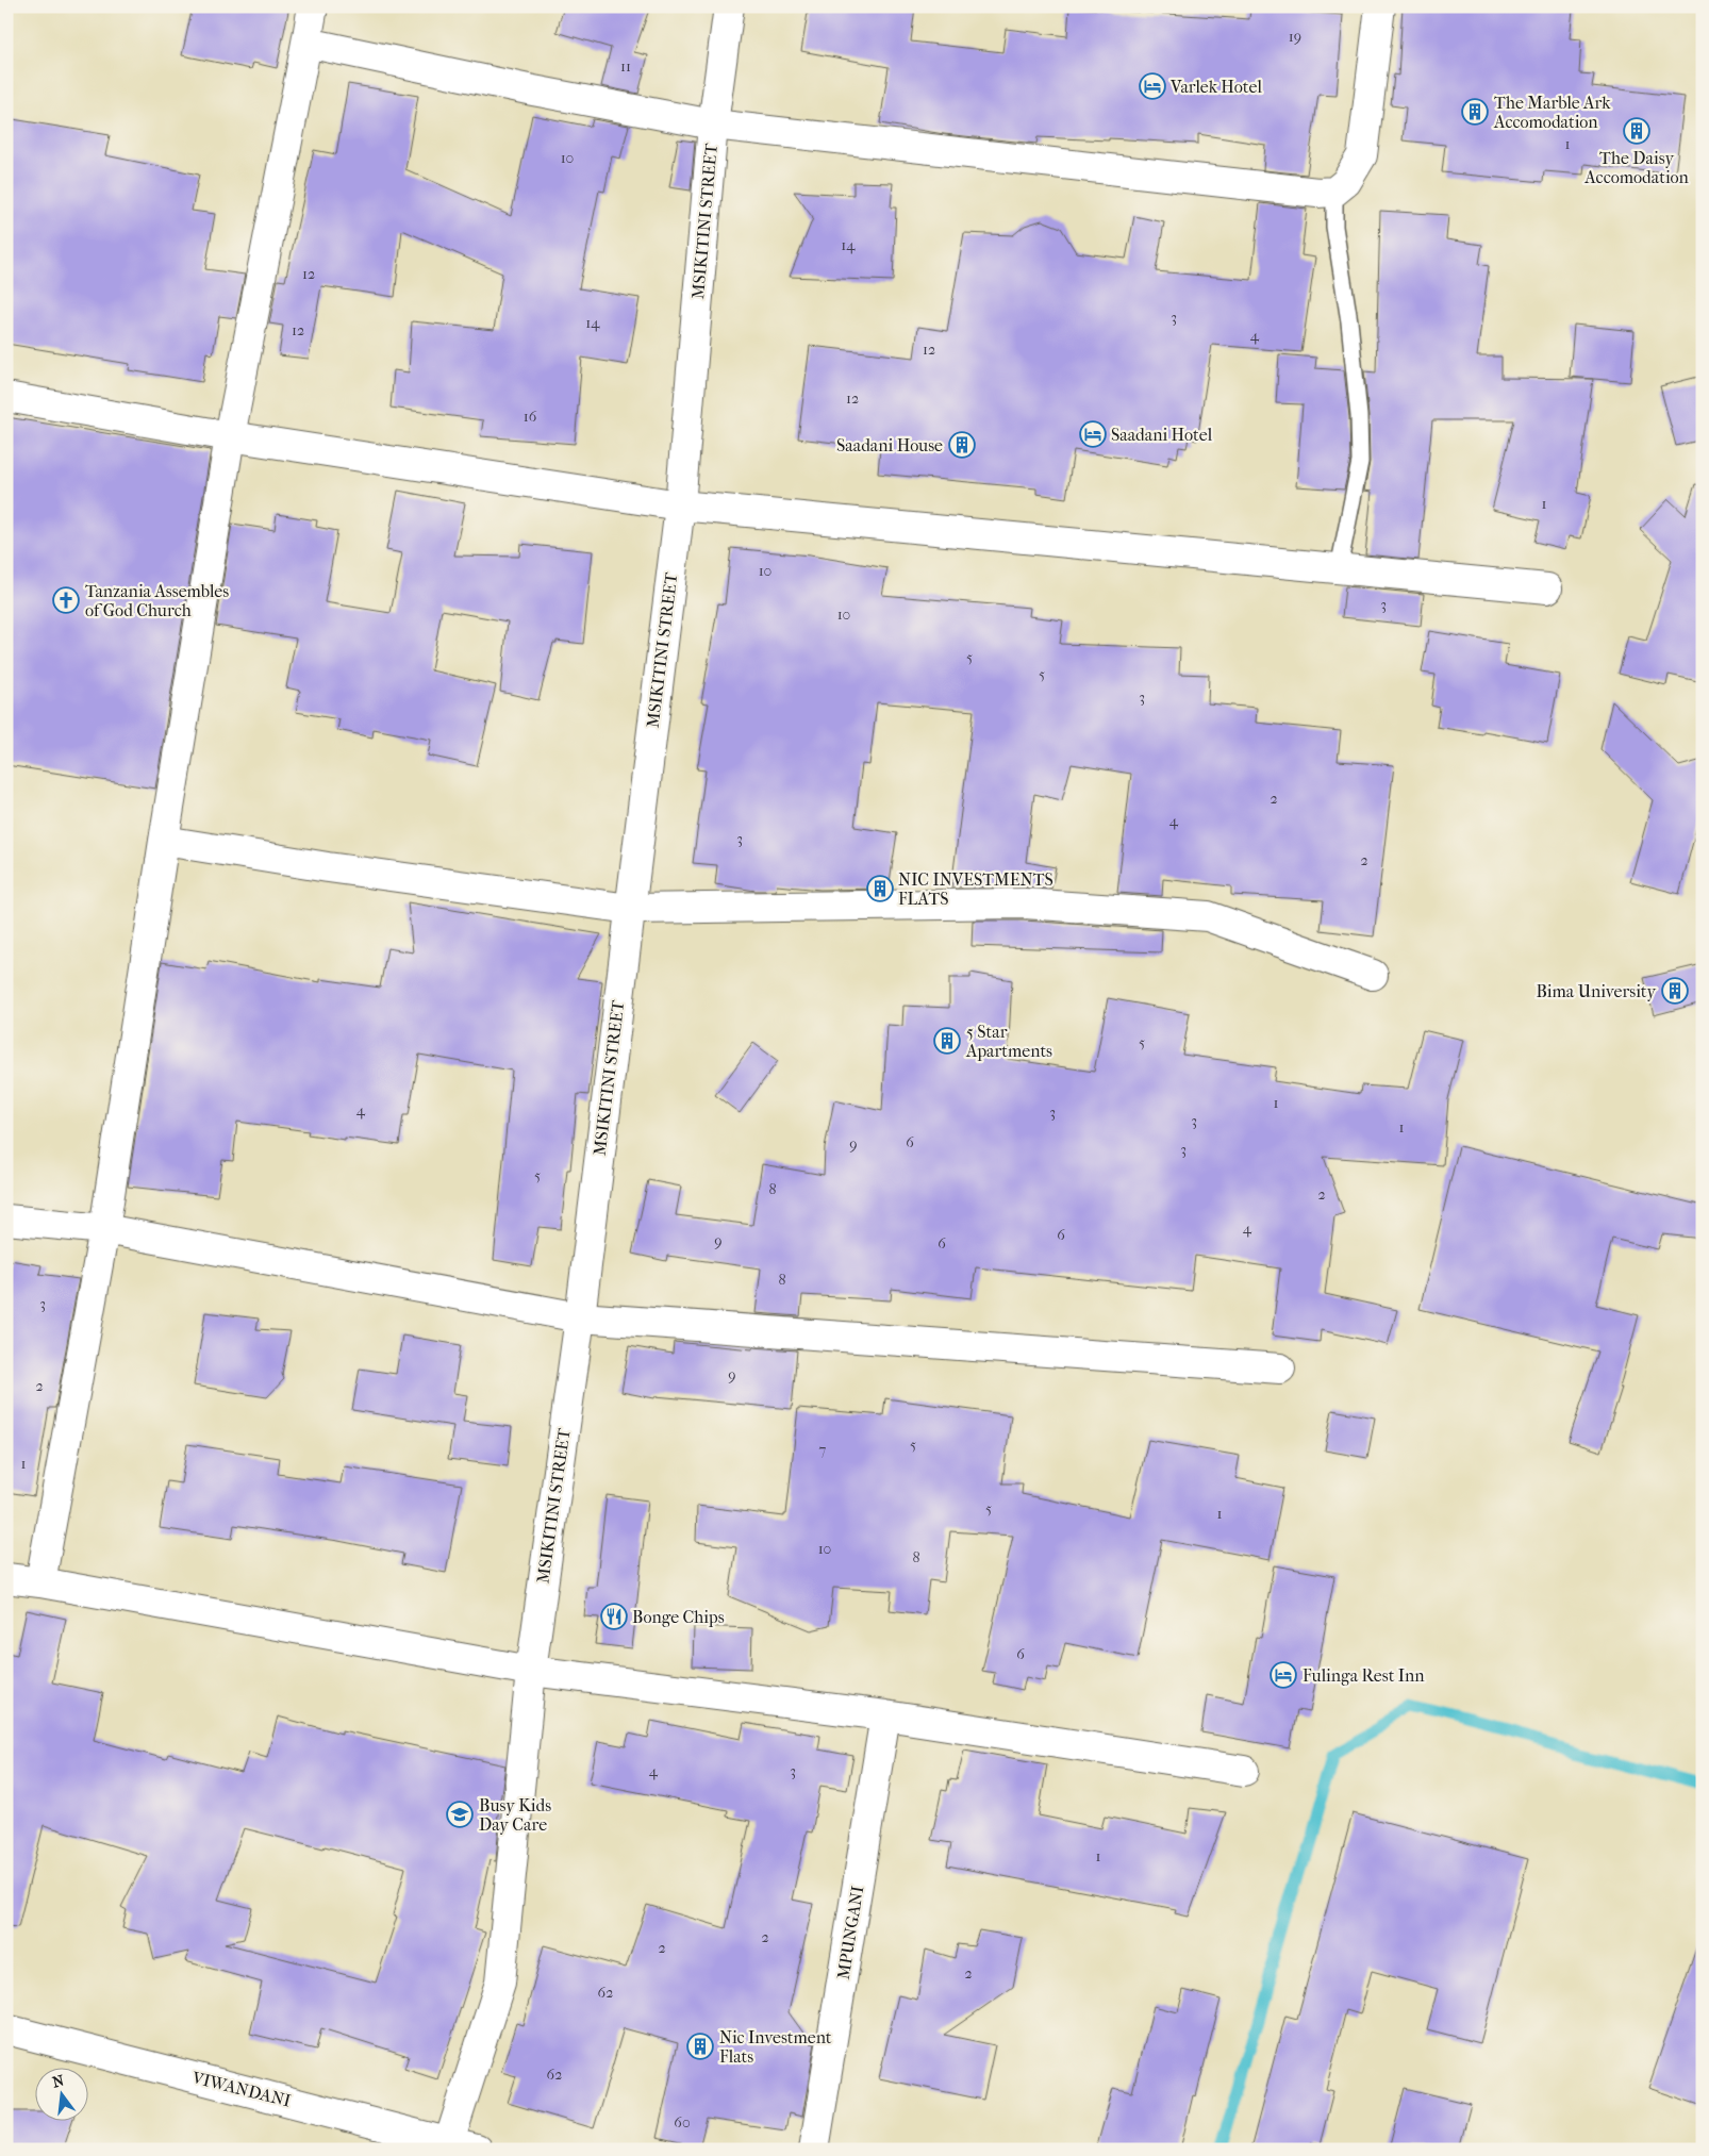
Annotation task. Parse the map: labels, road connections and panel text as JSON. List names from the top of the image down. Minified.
{"streets":{"street":["MSIKITINI STREET","MPUNGANI","VIWANDANI"]},"crossings":[["MSIKITINI STREET","VIWANDANI"]],"places":{"hotel":["Varlek Hotel","Saadani Hotel","Fulinga Rest Inn"],"building":["The Marble Ark Accomodation","The Daisy Accomodation","Saadani House","NIC INVESTMENTS FLATS","Bima University","5 Star Apartments","Nic Investment Flats"],"church":["Tanzania Assembles of God Church"],"restaurant":["Bonge Chips"],"school or university":["Busy Kids Day Care"]},"house_numbers":["19","11","1","10","14","12","3","14","12","4","12","12","16","1","10","3","10","5","5","3","2","4","3","2","5","1","4","3","3","1","6","9","3","5","8","2","4","6","9","6","8","3","9","2","5","7","1","5","1","10","8","6","4","3","1","2","2","2","62","62","60"],"north":"top"}
